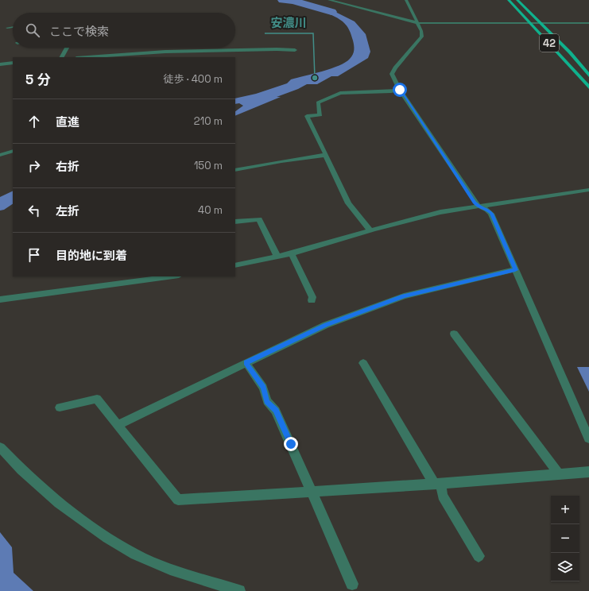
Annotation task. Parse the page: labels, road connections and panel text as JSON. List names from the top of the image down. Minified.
{"streets":{"main road":["42"]},"places":["安濃川"],"page":{"search":"ここで検索","heading":["5 分","徒歩 · 400 m"],"list":[["直進","210 m"],["右折","150 m"],["左折","40 m"],"目的地に到着"],"map_buttons":["+","−"]}}
